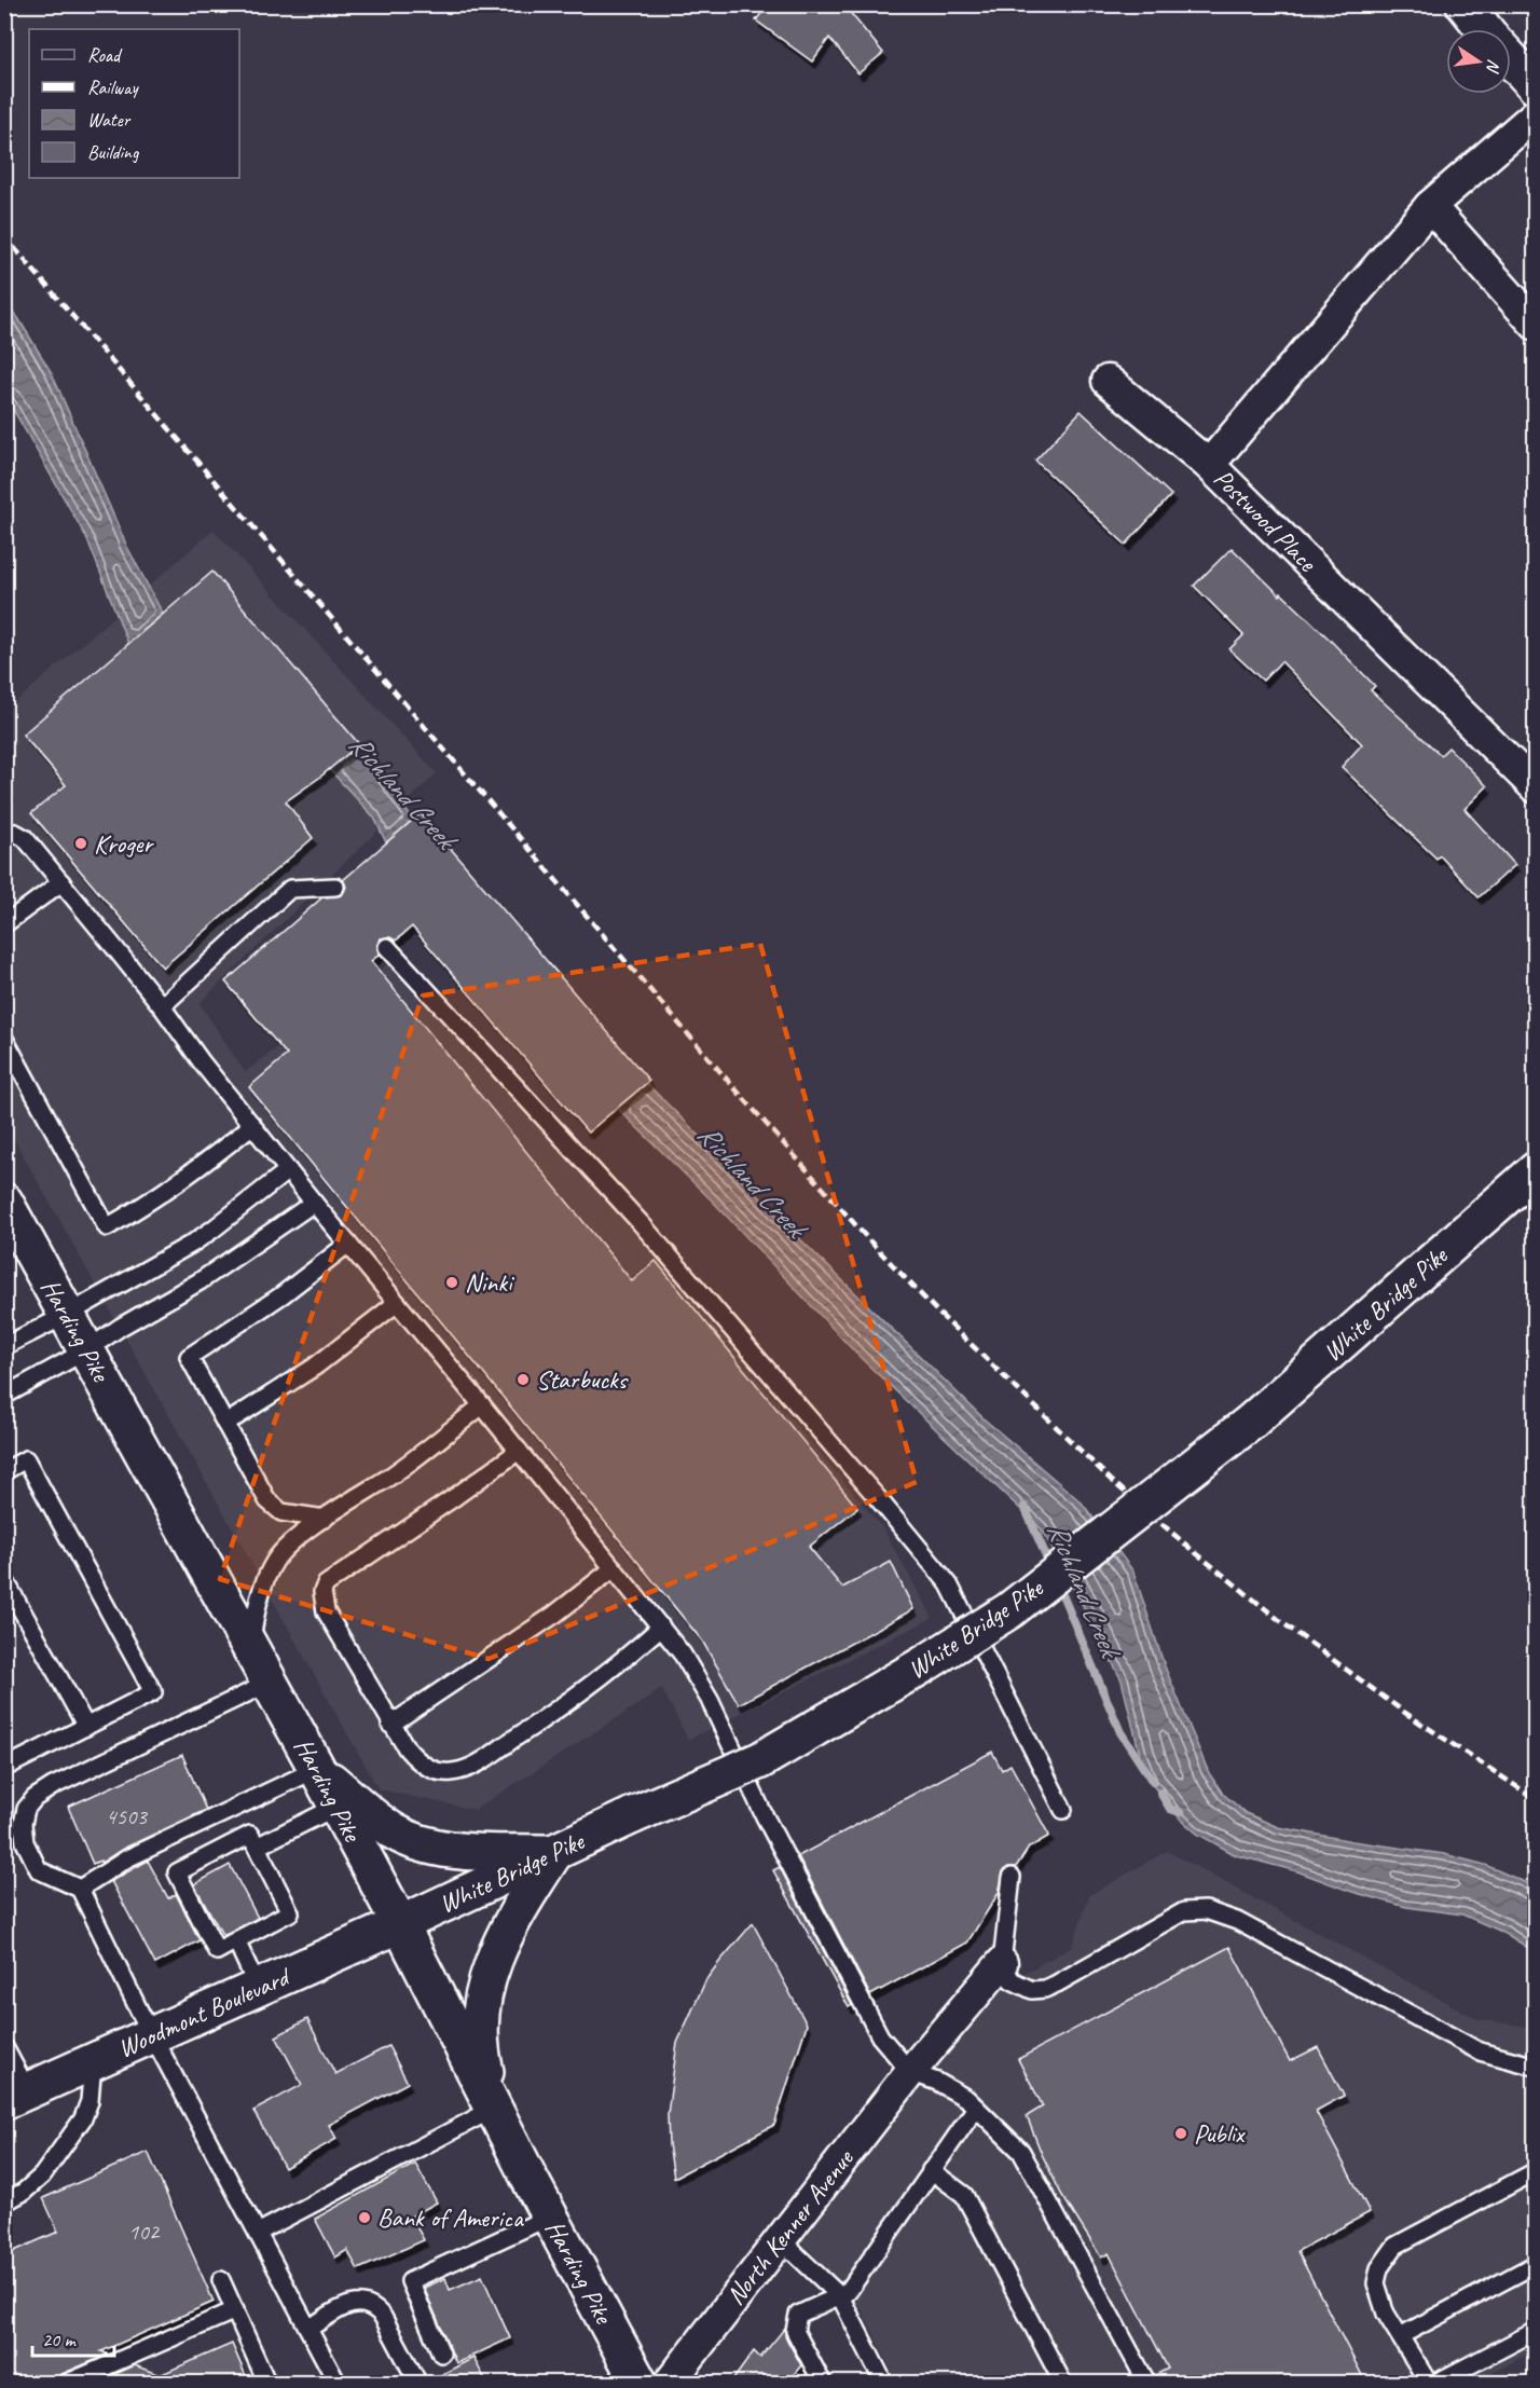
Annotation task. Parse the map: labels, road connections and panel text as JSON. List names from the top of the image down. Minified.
{"streets":{"main road":["White Bridge Pike","Harding Pike","Woodmont Boulevard"],"street":["Postwood Place","North Kenner Avenue"]},"crossings":[["White Bridge Pike","Harding Pike"],["White Bridge Pike","Woodmont Boulevard"],["Harding Pike","Woodmont Boulevard"]],"water":["Richland Creek"],"places":["Kroger","Ninki","Starbucks","Publix","Bank of America"],"house_numbers":["4503","102"],"legend":["Road","Railway","Water","Building"],"scale_bar":"20 m","north":"right"}
